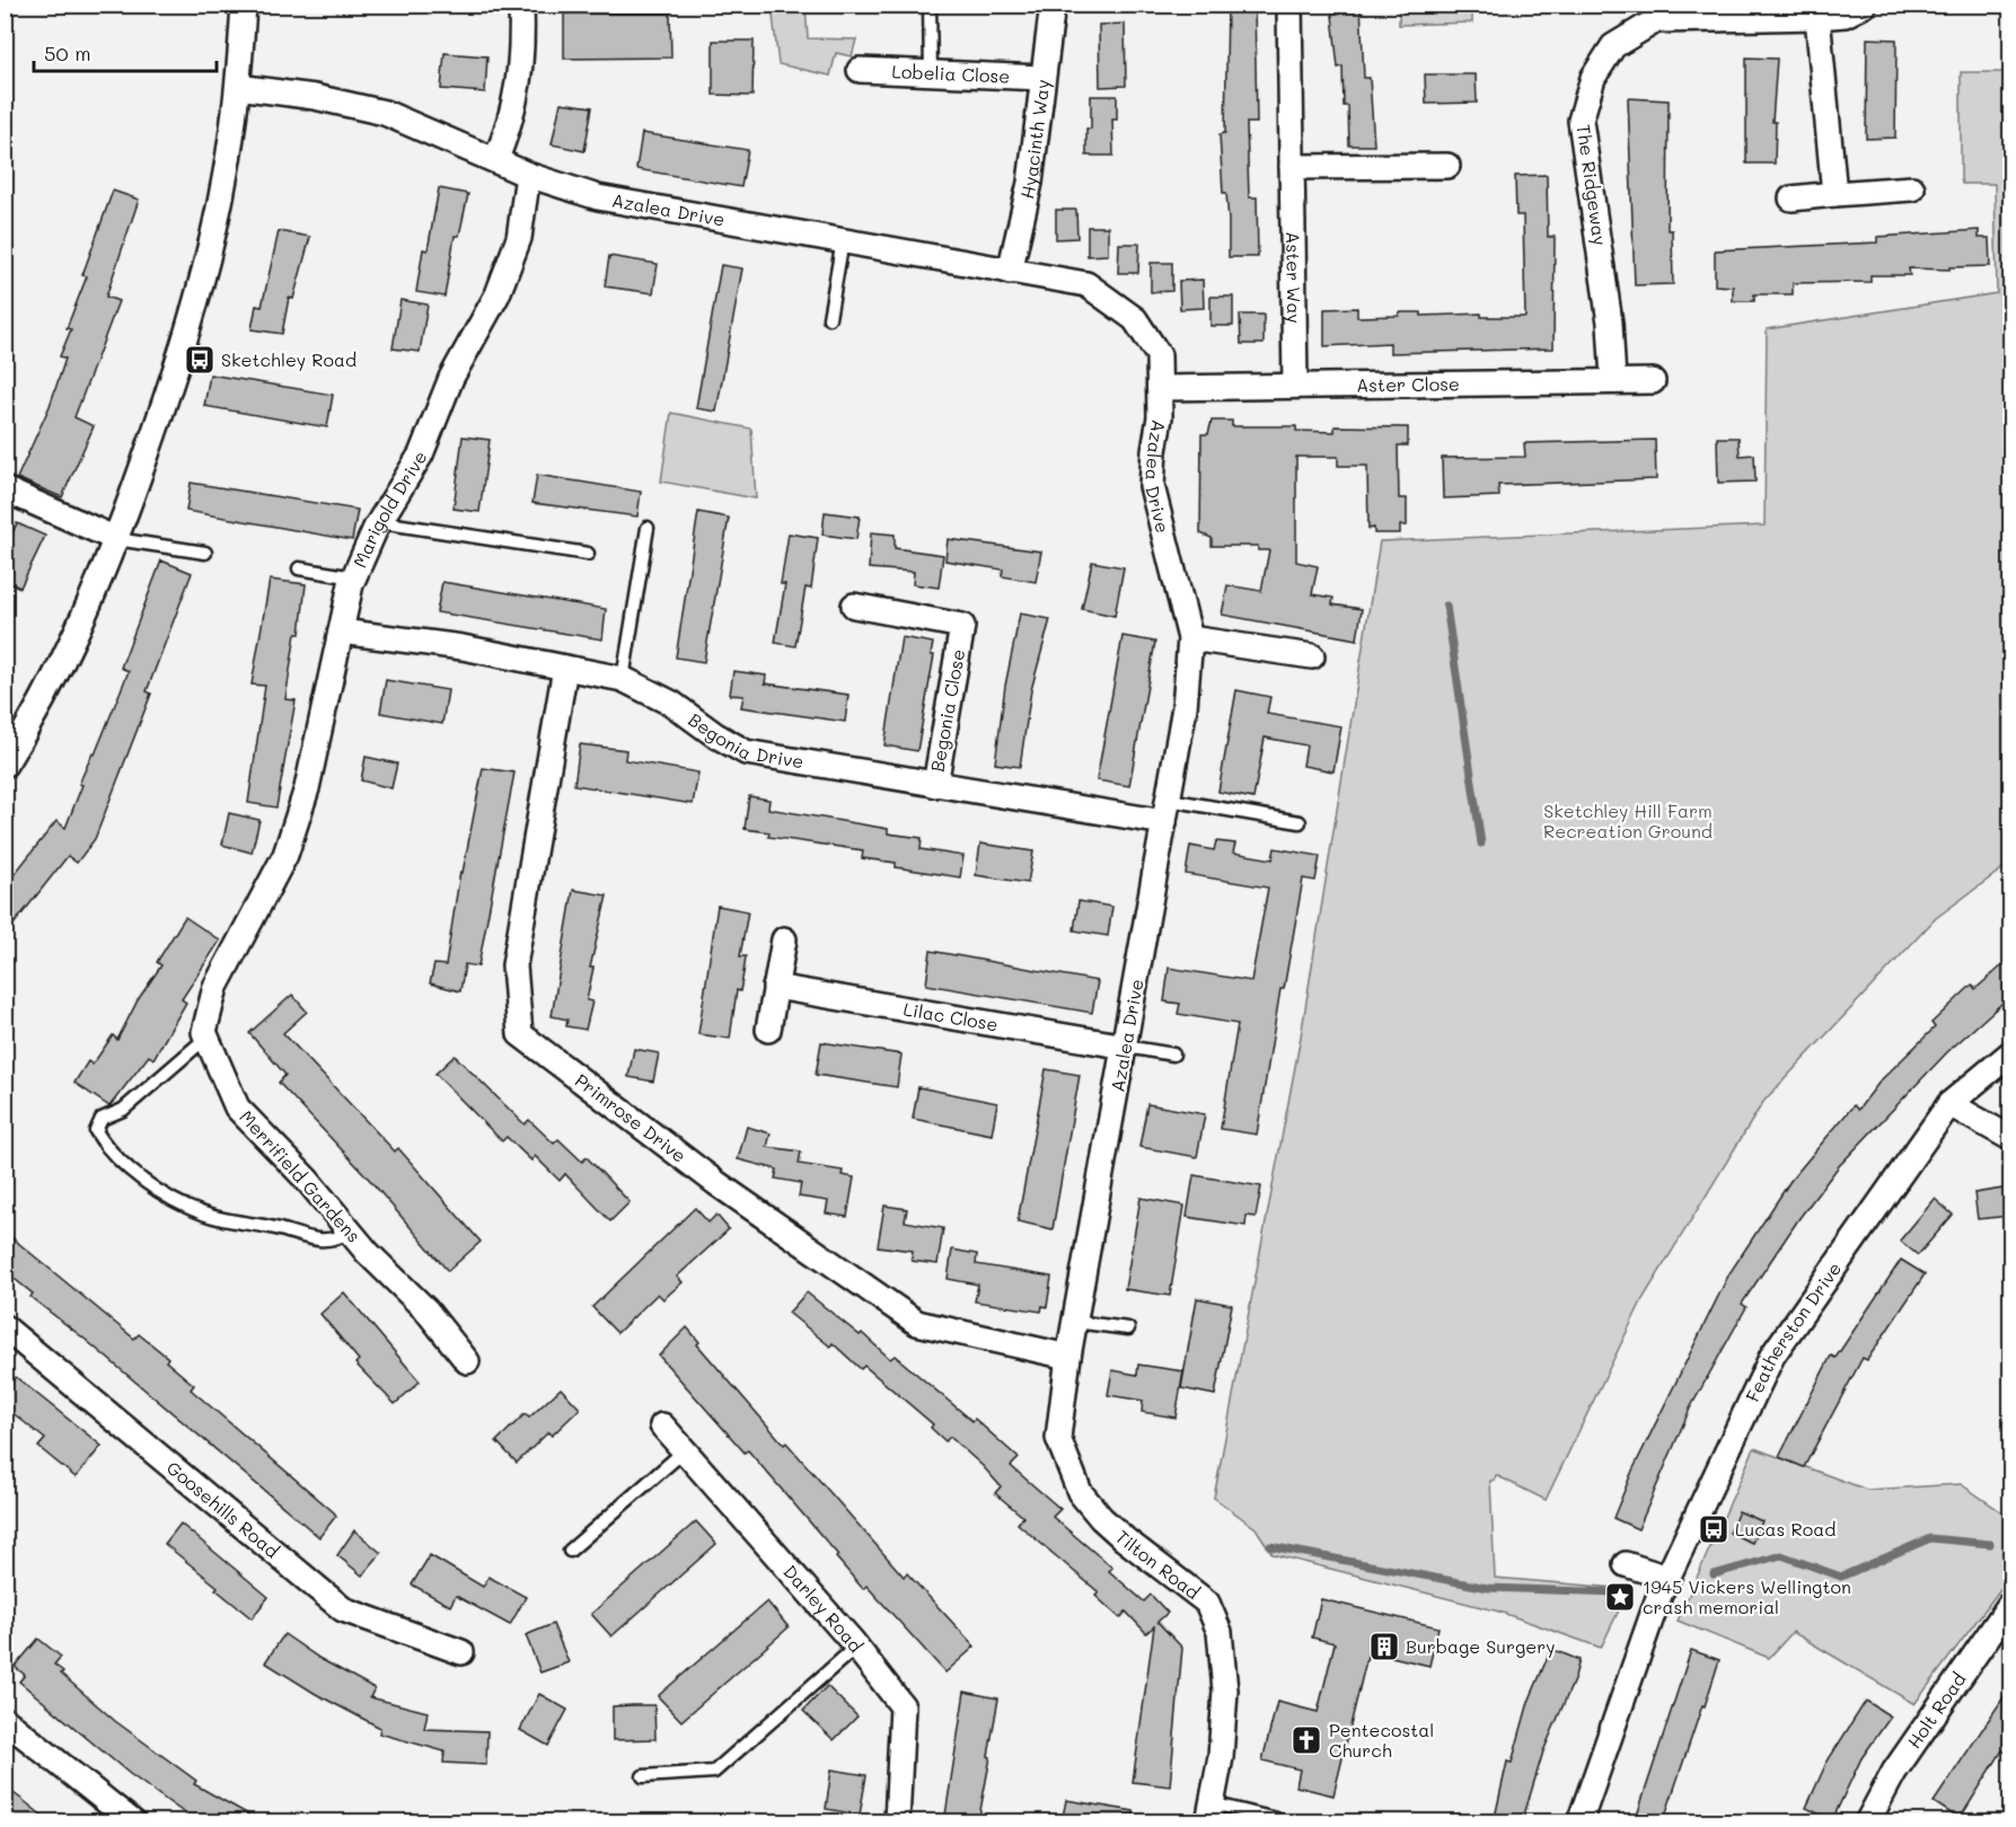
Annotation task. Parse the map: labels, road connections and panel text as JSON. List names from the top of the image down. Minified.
{"streets":{"street":["Lobelia Close","Hyacinth Way","The Ridgeway","Azalea Drive","Aster Way","Aster Close","Marigold Drive","Begonia Close","Begonia Drive","Lilac Close","Primrose Drive","Merrifield Gardens","Featherston Drive","Goosehills Road","Tilton Road","Darley Road","Holt Road"]},"crossings":[["Lobelia Close","Hyacinth Way"],["Hyacinth Way","Azalea Drive"],["The Ridgeway","Aster Close"],["Azalea Drive","Aster Close"],["Azalea Drive","Marigold Drive"],["Azalea Drive","Begonia Drive"],["Azalea Drive","Lilac Close"],["Azalea Drive","Primrose Drive"],["Azalea Drive","Tilton Road"],["Aster Way","Aster Close"],["Marigold Drive","Begonia Drive"],["Marigold Drive","Merrifield Gardens"],["Begonia Close","Begonia Drive"],["Begonia Drive","Primrose Drive"]],"parks":["Sketchley Hill Farm Recreation Ground"],"places":{"bus stop":["Sketchley Road","Lucas Road"],"place":["1945 Vickers Wellington crash memorial"],"building":["Burbage Surgery"],"church":["Pentecostal Church"]},"scale_bar":"50 m"}
